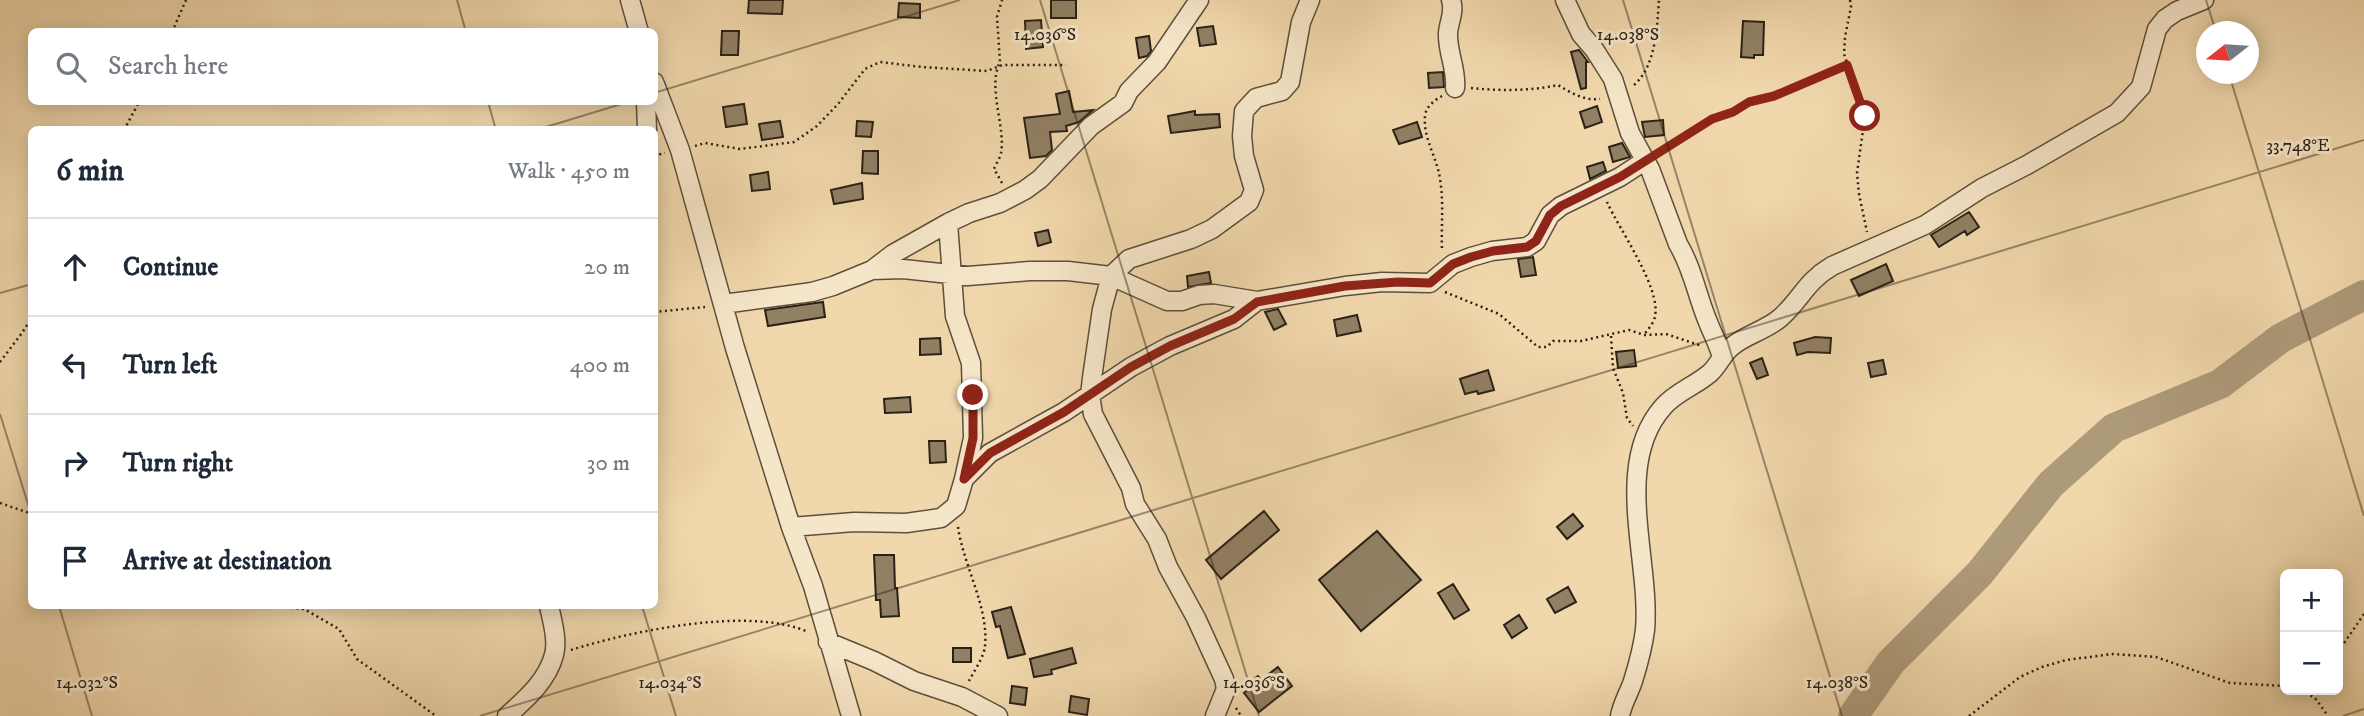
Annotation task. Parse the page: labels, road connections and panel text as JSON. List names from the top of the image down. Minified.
{"north":"left","page":{"search":"Search here","heading":["6 min","Walk · 450 m"],"list":[["Continue","20 m"],["Turn left","400 m"],["Turn right","30 m"],"Arrive at destination"],"map_buttons":["+","−"]},"coordinates":["14.036°S","14.038°S","33.748°E","14.032°S","14.034°S"]}
